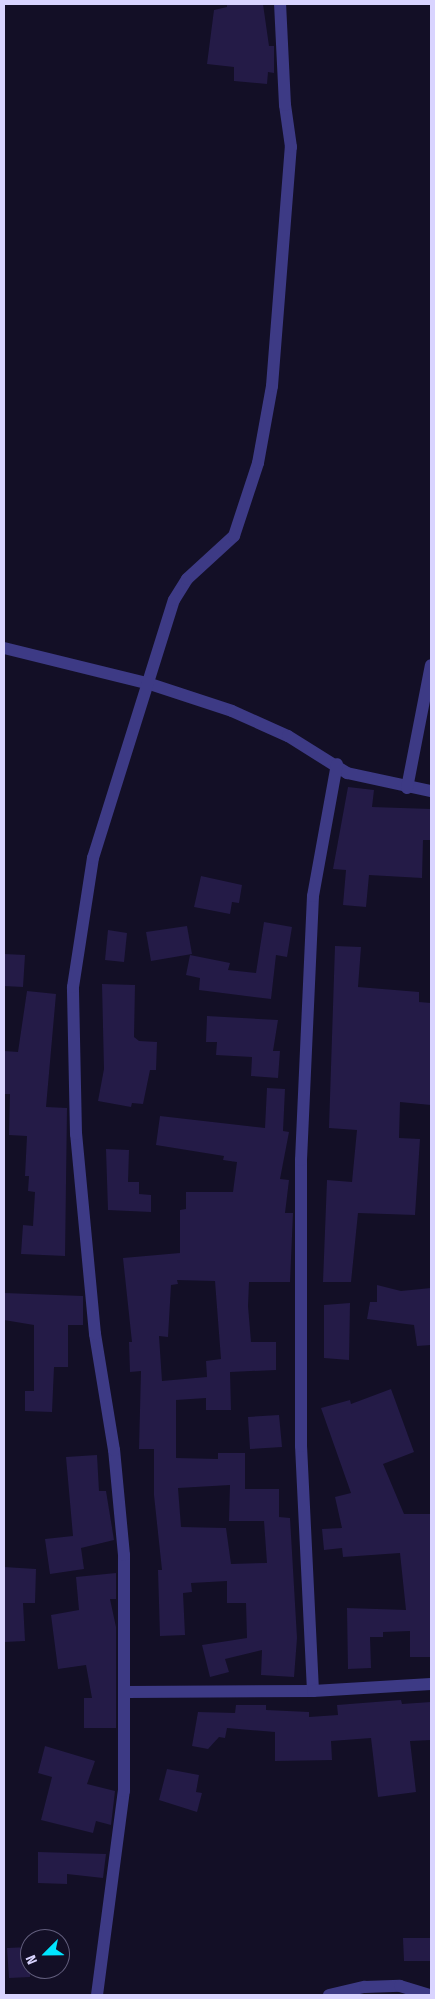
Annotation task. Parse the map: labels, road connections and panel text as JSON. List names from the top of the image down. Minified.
{"north":"bottom left"}
